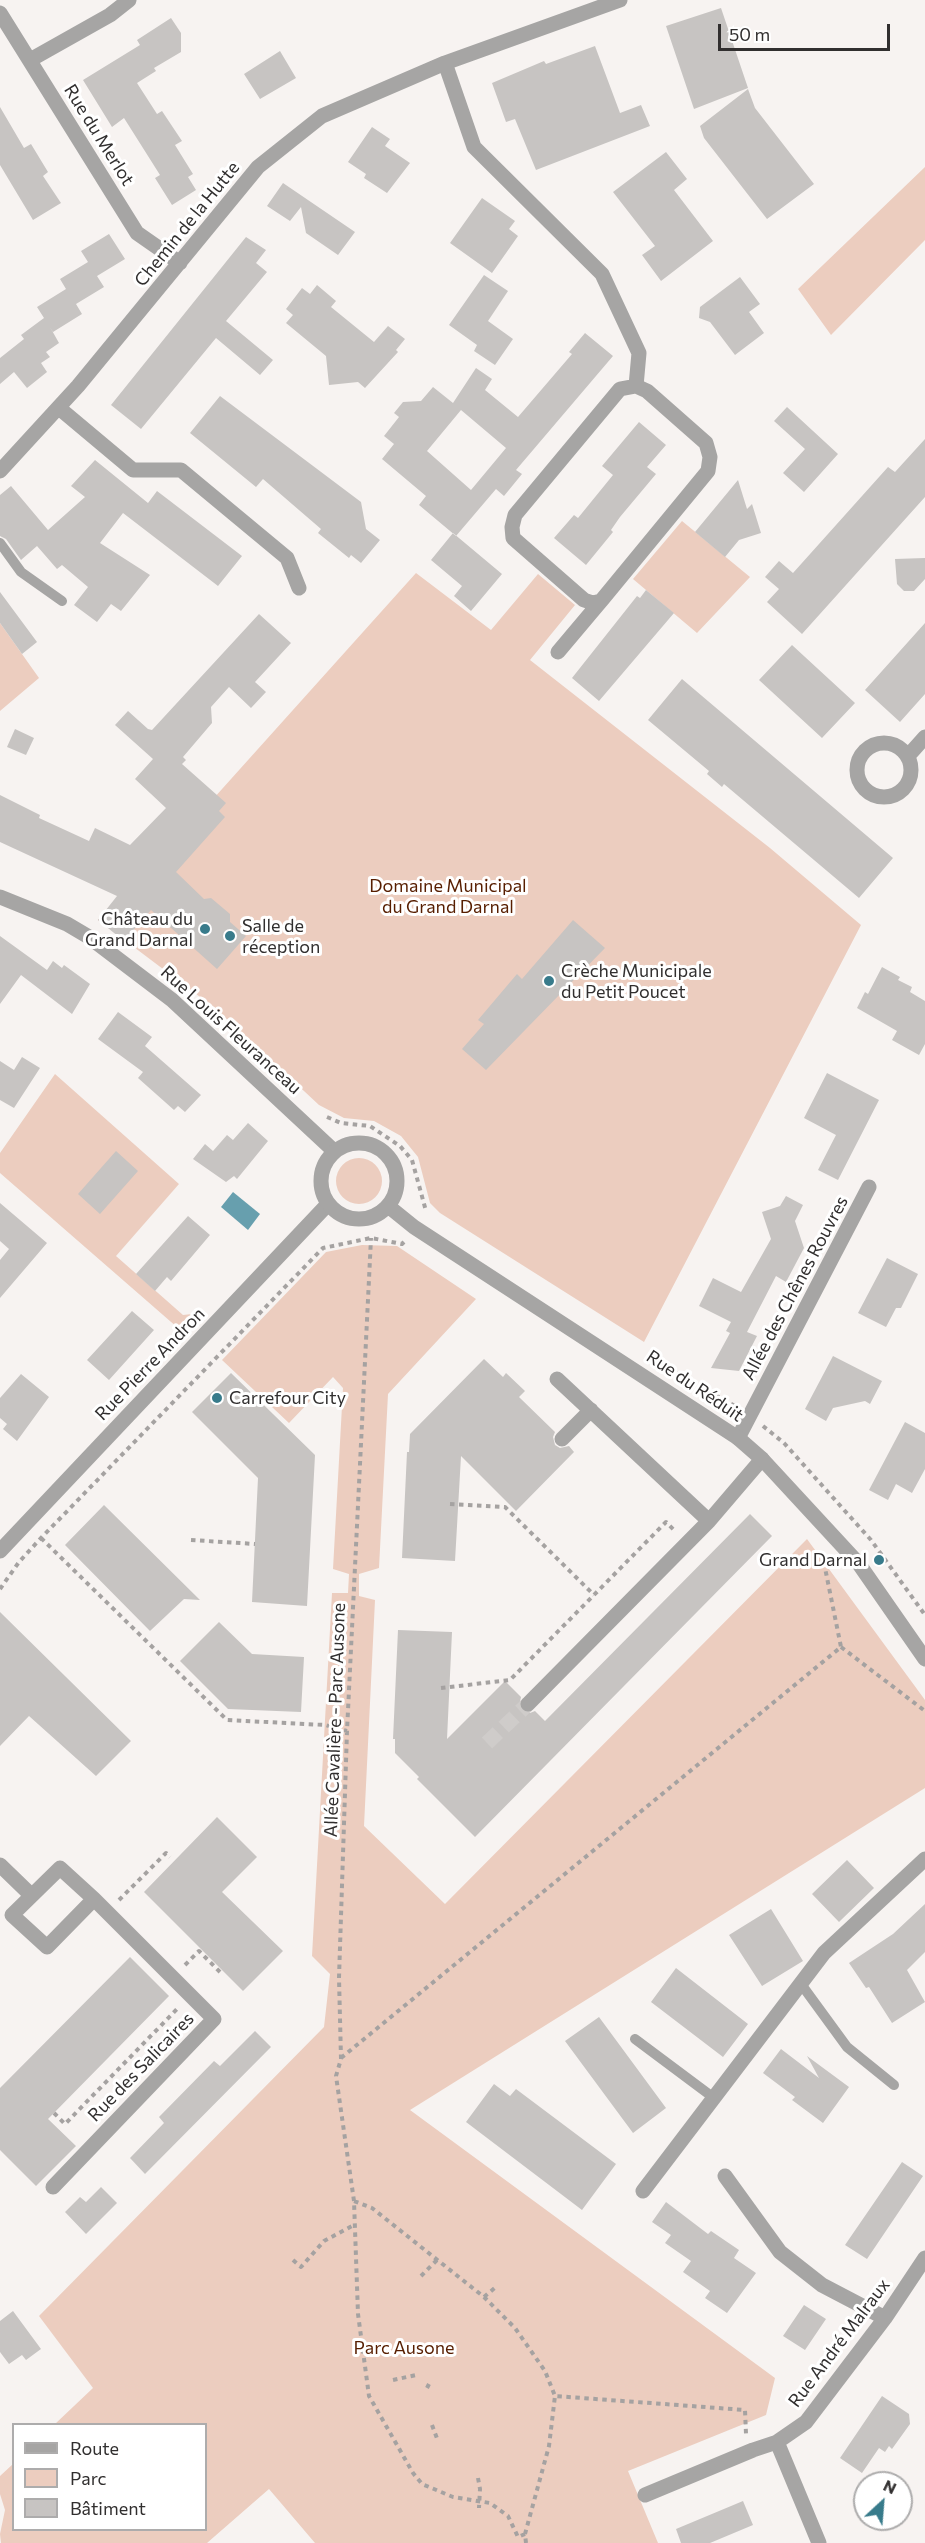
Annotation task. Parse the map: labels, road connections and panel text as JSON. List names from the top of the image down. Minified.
{"streets":{"street":["Rue du Merlot","Chemin de la Hutte","Rue Louis Fleuranceau","Allée des Chênes Rouvres","Rue Pierre Andron","Rue du Réduit","Rue des Salicaires","Rue André Malraux"],"path":["Allée Cavalière - Parc Ausone"]},"crossings":[["Rue du Merlot","Chemin de la Hutte"],["Rue Louis Fleuranceau","Rue Pierre Andron"],["Rue Louis Fleuranceau","Rue du Réduit"],["Allée des Chênes Rouvres","Rue du Réduit"],["Rue Pierre Andron","Rue du Réduit"]],"parks":["Domaine Municipal du Grand Darnal","Parc Ausone"],"places":["Château du Grand Darnal","Salle de réception","Crèche Municipale du Petit Poucet","Carrefour City","Grand Darnal"],"legend":["Route","Parc","Bâtiment"],"scale_bar":"50 m","north":"top right"}
